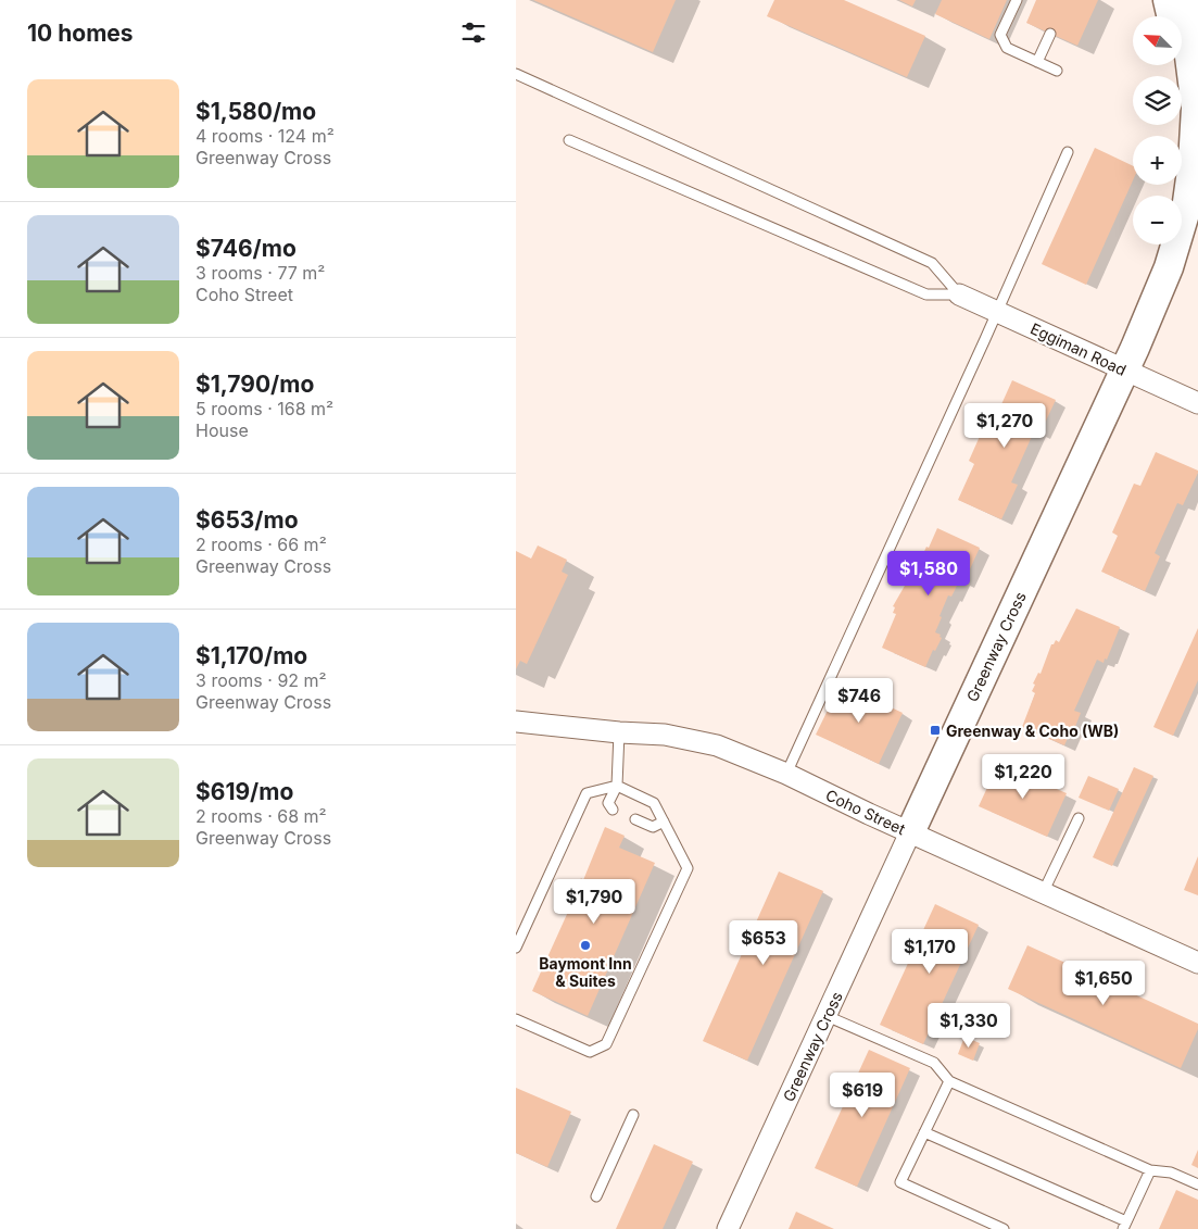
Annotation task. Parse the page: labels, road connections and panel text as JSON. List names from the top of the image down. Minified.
{"streets":{"street":["Eggiman Road","Greenway Cross","Coho Street"]},"crossings":[["Eggiman Road","Greenway Cross"],["Greenway Cross","Coho Street"]],"places":{"transit":["Greenway & Coho (WB)"],"other":["Baymont Inn & Suites"]},"north":"top left","page":{"heading":"10 homes","map_buttons":["+","−"],"list":[{"name":"$1,580/mo","note":"4 rooms · 124 m² · Greenway Cross"},{"name":"$746/mo","note":"3 rooms · 77 m² · Coho Street"},{"name":"$1,790/mo","note":"5 rooms · 168 m² · House"},{"name":"$653/mo","note":"2 rooms · 66 m² · Greenway Cross"},{"name":"$1,170/mo","note":"3 rooms · 92 m² · Greenway Cross"},{"name":"$619/mo","note":"2 rooms · 68 m² · Greenway Cross"}],"price":["$1,270","$1,580","$746","$1,220","$1,790","$653","$1,170","$1,650","$1,330","$619"]}}
